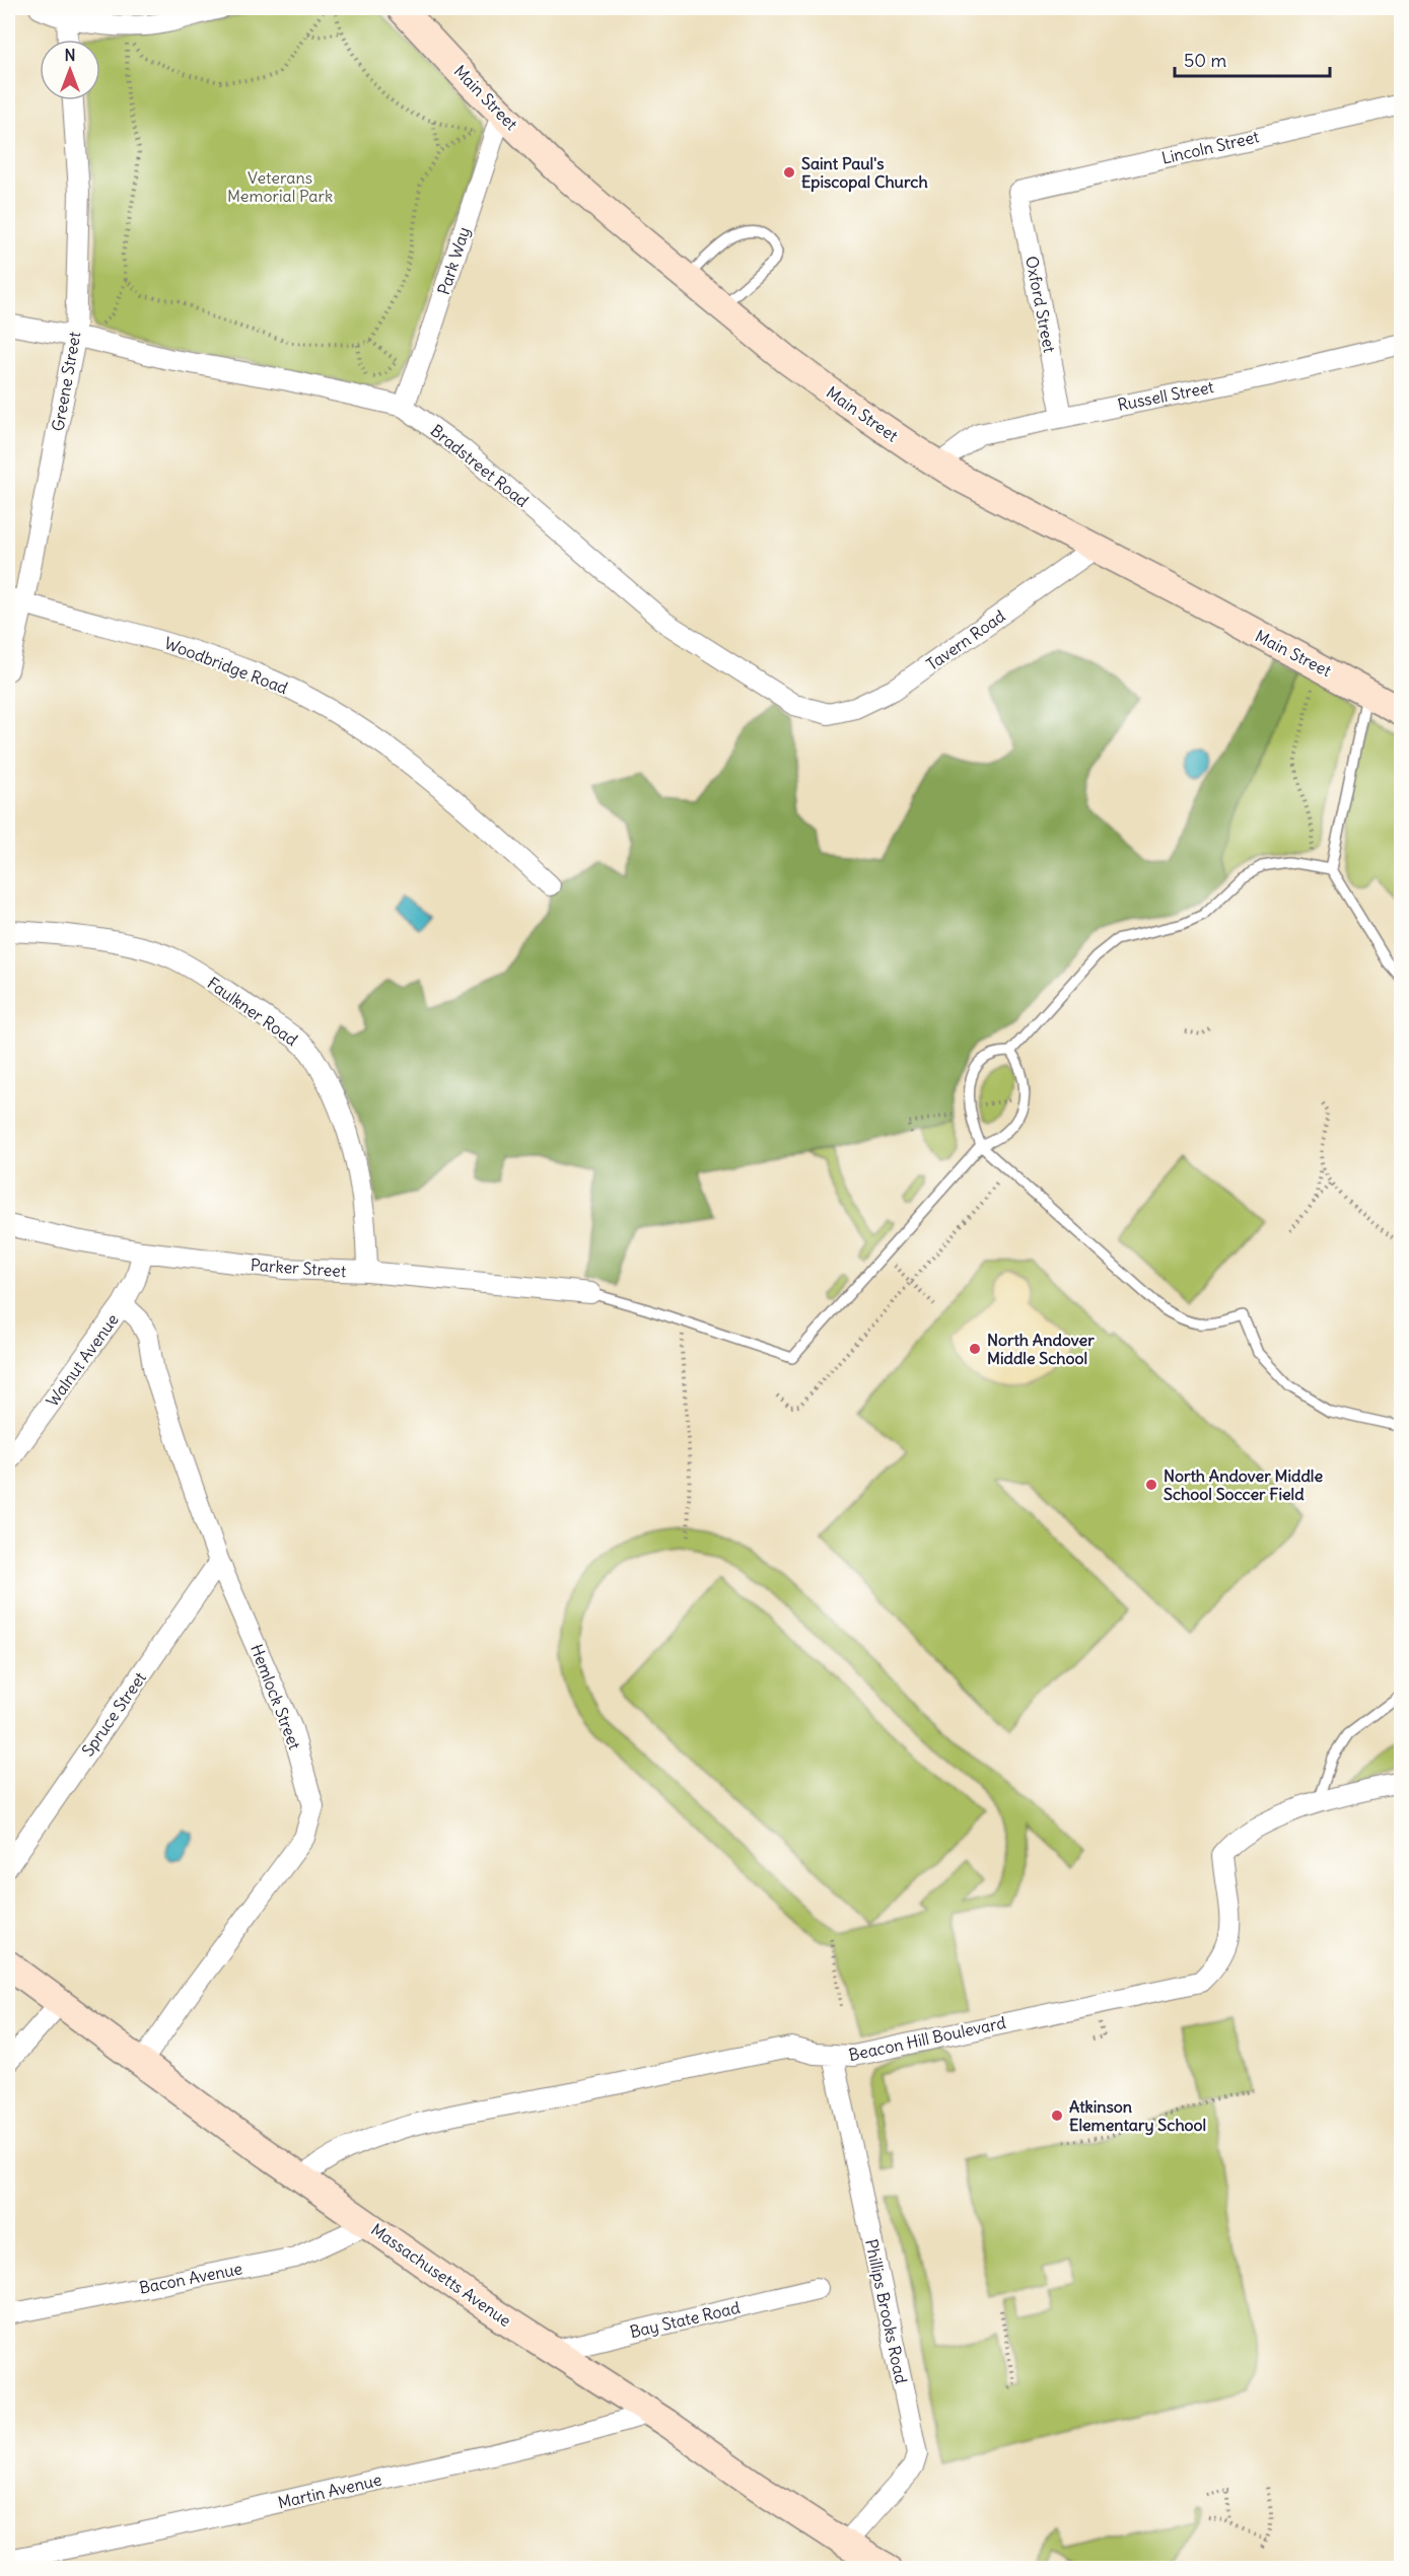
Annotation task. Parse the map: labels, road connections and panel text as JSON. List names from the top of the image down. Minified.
{"streets":{"main road":["Main Street","Massachusetts Avenue"],"street":["Lincoln Street","Park Way","Oxford Street","Greene Street","Russell Street","Bradstreet Road","Tavern Road","Woodbridge Road","Faulkner Road","Parker Street","Walnut Avenue","Hemlock Street","Spruce Street","Beacon Hill Boulevard","Bacon Avenue","Phillips Brooks Road","Bay State Road","Martin Avenue"]},"crossings":[["Main Street","Park Way"],["Main Street","Russell Street"],["Main Street","Tavern Road"],["Lincoln Street","Oxford Street"],["Park Way","Bradstreet Road"],["Oxford Street","Russell Street"],["Greene Street","Bradstreet Road"],["Greene Street","Woodbridge Road"],["Bradstreet Road","Tavern Road"],["Faulkner Road","Parker Street"],["Parker Street","Walnut Avenue"],["Walnut Avenue","Hemlock Street"],["Hemlock Street","Spruce Street"],["Hemlock Street","Massachusetts Avenue"],["Beacon Hill Boulevard","Massachusetts Avenue"],["Beacon Hill Boulevard","Phillips Brooks Road"],["Massachusetts Avenue","Bacon Avenue"],["Massachusetts Avenue","Phillips Brooks Road"],["Massachusetts Avenue","Bay State Road"],["Massachusetts Avenue","Martin Avenue"]],"parks":["Veterans Memorial Park"],"places":["Saint Paul's Episcopal Church","North Andover Middle School","North Andover Middle School Soccer Field","Atkinson Elementary School"],"scale_bar":"50 m","north":"top"}
